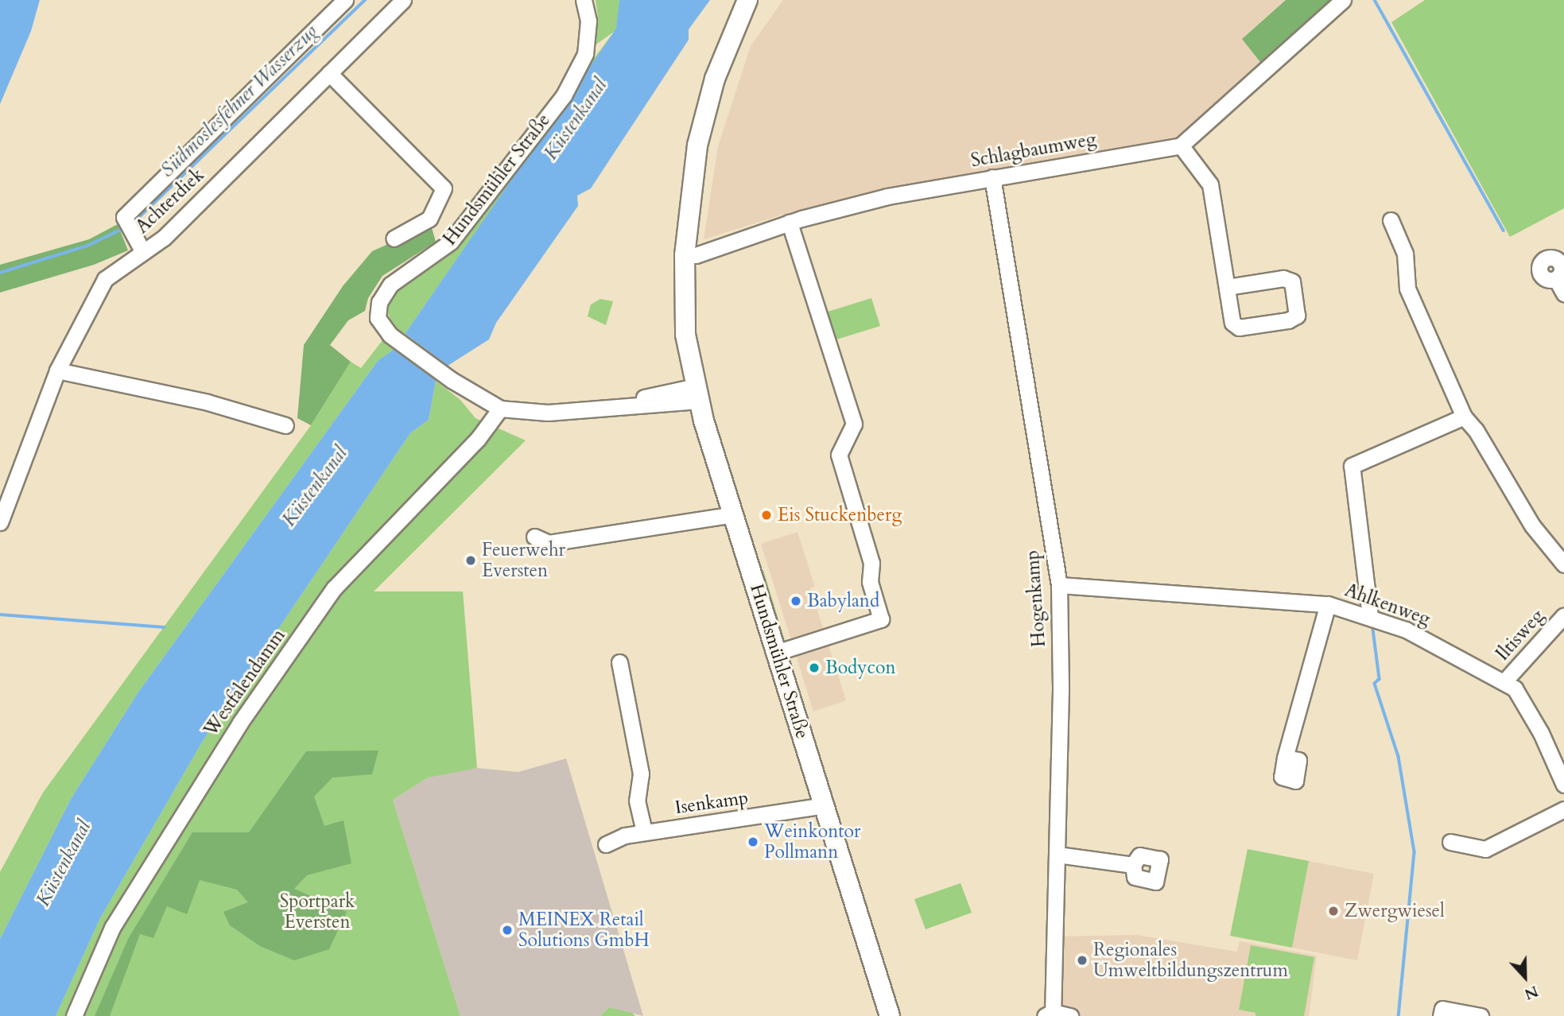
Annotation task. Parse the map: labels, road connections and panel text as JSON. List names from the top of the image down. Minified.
{"streets":{"main road":["Hundsmühler Straße"],"street":["Schlagbaumweg","Achterdiek","Hogenkamp","Ahlkenweg","Iltisweg","Westfalendamm","Isenkamp"]},"crossings":[["Schlagbaumweg","Hogenkamp"],["Hundsmühler Straße","Westfalendamm"],["Hundsmühler Straße","Isenkamp"],["Hogenkamp","Ahlkenweg"],["Ahlkenweg","Iltisweg"]],"water":["Südmoslesfehner Wasserzug","Küstenkanal"],"parks":["Sportpark Eversten"],"places":["Eis Stuckenberg","Feuerwehr Eversten","Babyland","Bodycon","Weinkontor Pollmann","Zwergwiesel","MEINEX Retail Solutions GmbH","Regionales Umweltbildungszentrum"],"north":"bottom"}
